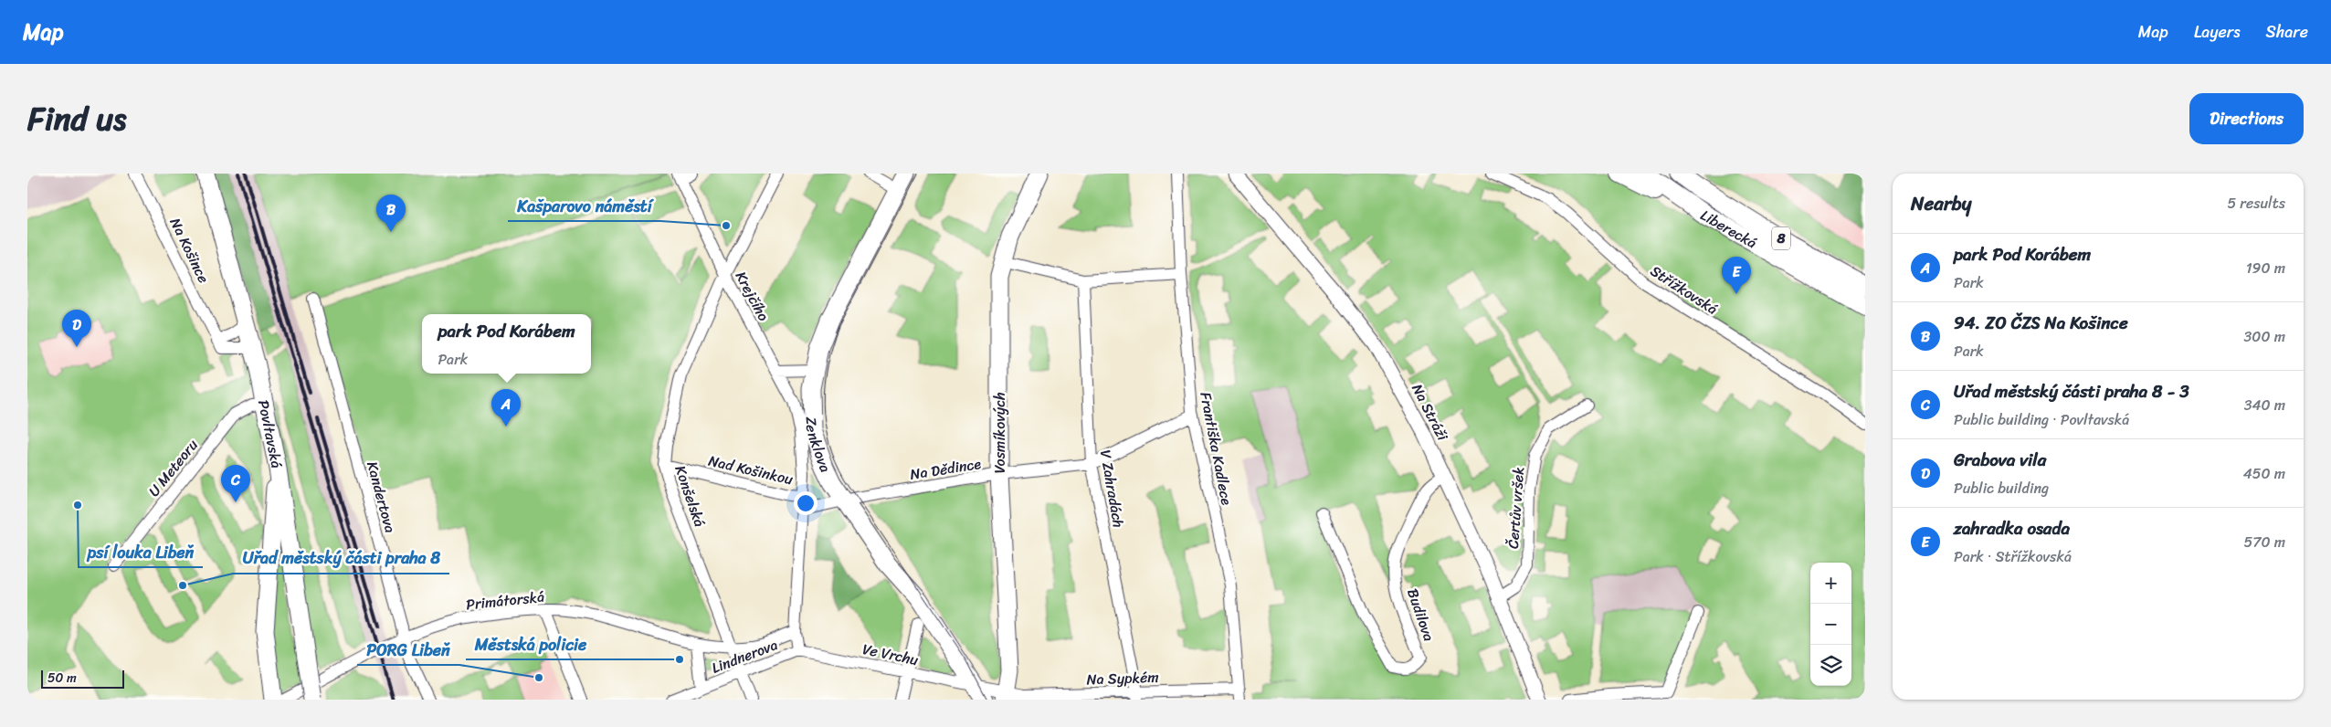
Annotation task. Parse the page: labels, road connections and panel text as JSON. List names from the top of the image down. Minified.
{"streets":{"highway":["Liberecká","8"],"main road":["Vosmíkových","Povltavská","Zenklova"],"street":["Na Košince","Střížkovská","Krejčího","Na Stráži","Františka Kadlece","U Meteoru","Na Dědince","Nad Košinkou","V Zahradách","Konšelská","Kandertova","Čertův vršek","Primátorská","Budilova","Ve Vrchu","Lindnerova","Na Sypkém"]},"crossings":[["Krejčího","Konšelská"],["Na Stráži","Čertův vršek"],["Na Stráži","Budilova"],["Vosmíkových","Na Dědince"],["Vosmíkových","Na Sypkém"],["Povltavská","U Meteoru"],["Zenklova","Na Dědince"],["Zenklova","Ve Vrchu"],["Františka Kadlece","Na Dědince"],["Františka Kadlece","Na Sypkém"],["Na Dědince","V Zahradách"],["Nad Košinkou","Konšelská"],["V Zahradách","Na Sypkém"],["Konšelská","Primátorská"],["Konšelská","Lindnerova"],["Kandertova","Primátorská"],["Primátorská","Lindnerova"],["Ve Vrchu","Lindnerova"]],"places":["Kašparovo náměstí","psí louka Libeň","Uřad městský části praha 8","Městská policie","PORG Libeň"],"scale_bar":"50 m","page":{"header":"Map","nav":["Map","Layers","Share"],"title":"Find us","buttons":"Directions","heading":["Nearby","5 results"],"pins":["B","E","D","A","C"],"list":[{"mark":"A","name":"park Pod Korábem","note":"Park","value":"190 m"},{"mark":"B","name":"94. ZO ČZS Na Košince","note":"Park","value":"300 m"},{"mark":"C","name":"Uřad městský části praha 8 - 3","note":"Public building · Povltavská","value":"340 m"},{"mark":"D","name":"Grabova vila","note":"Public building","value":"450 m"},{"mark":"E","name":"zahradka osada","note":"Park · Střížkovská","value":"570 m"}],"popup":["park Pod Korábem","Park"],"map_buttons":["+","−"],"scale":"50 m"}}
